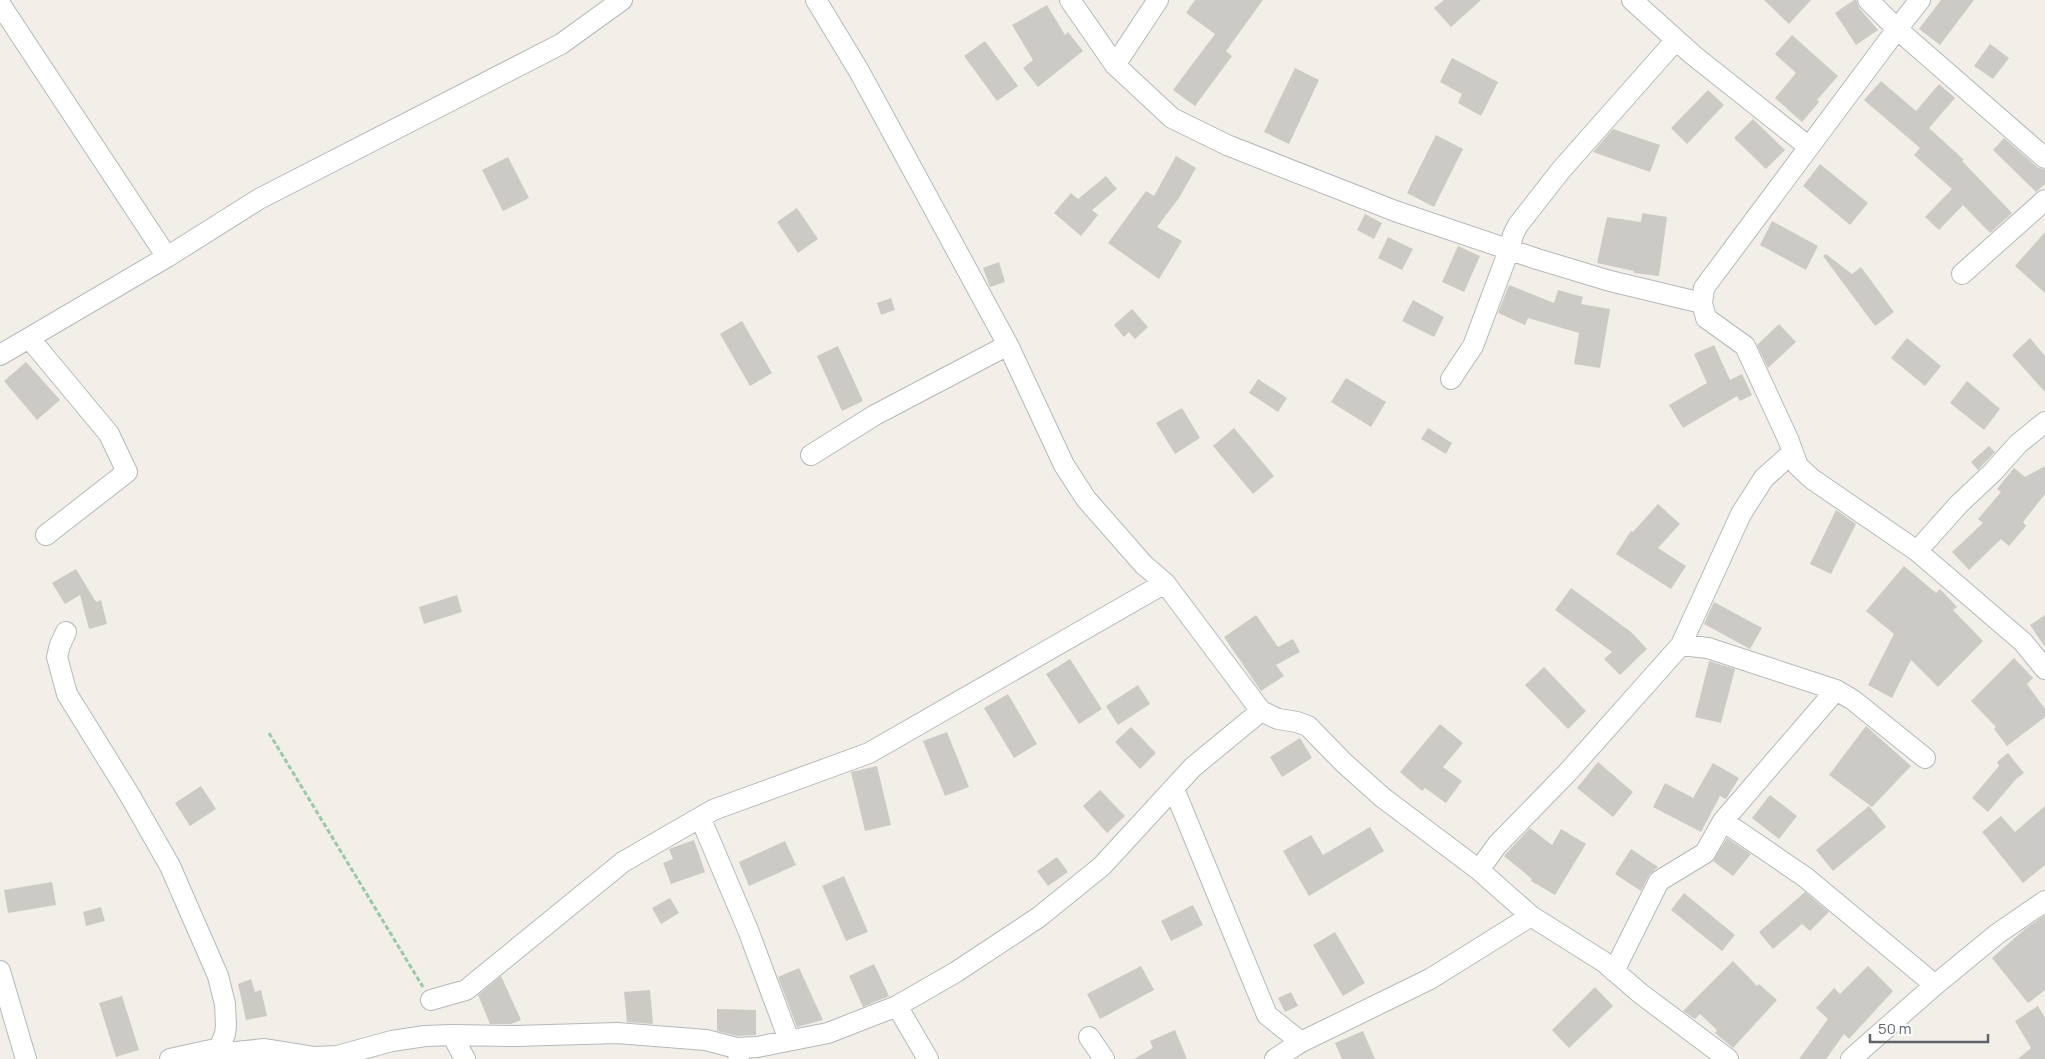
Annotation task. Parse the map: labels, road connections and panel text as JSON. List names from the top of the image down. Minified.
{"scale_bar":"50 m"}
